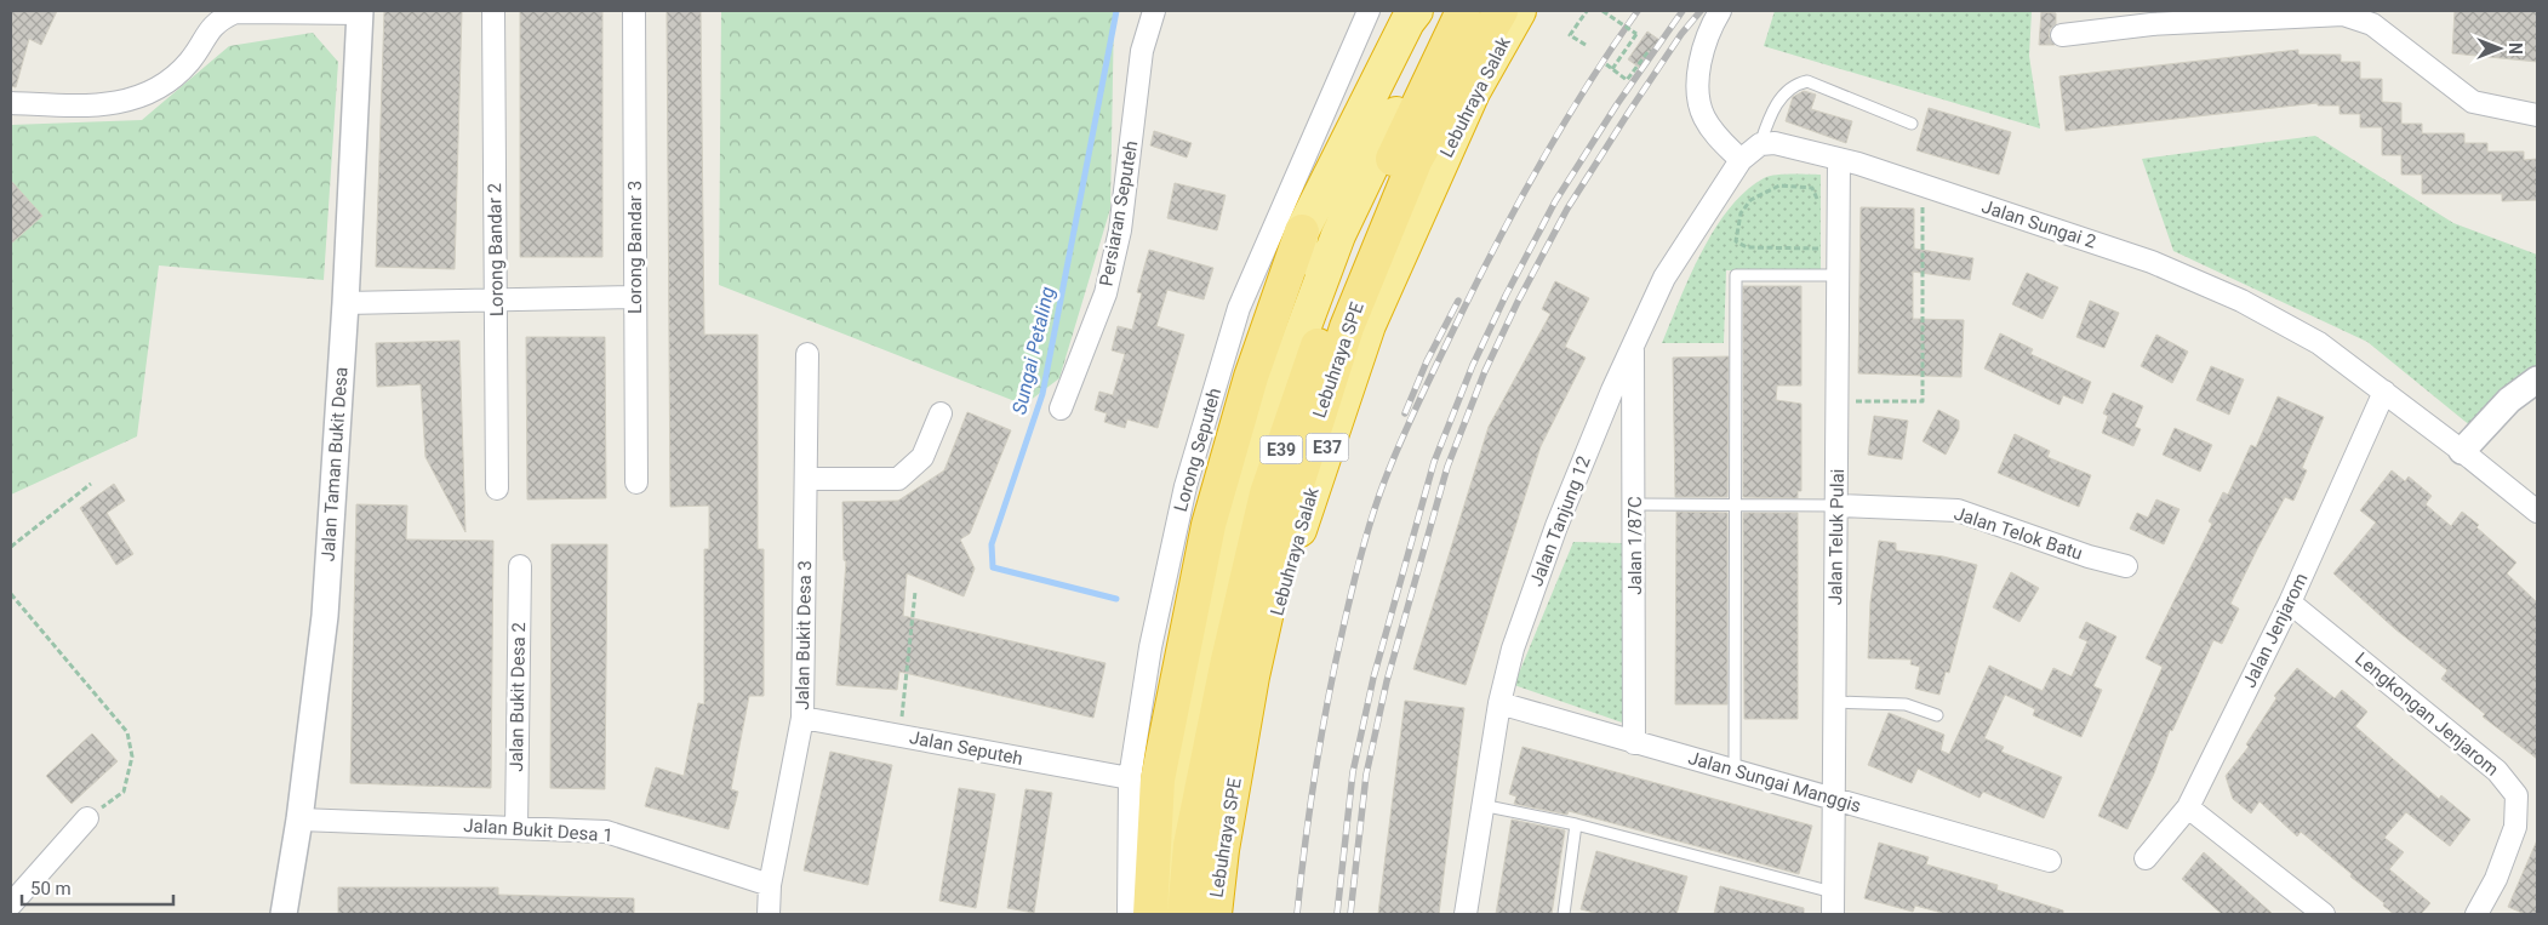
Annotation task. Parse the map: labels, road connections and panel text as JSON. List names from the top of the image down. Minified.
{"streets":{"highway":["Lebuhraya Salak","Lebuhraya SPE","E37","E39"],"street":["Persiaran Seputeh","Jalan Sungai 2","Lorong Bandar 3","Lorong Bandar 2","Lorong Seputeh","Jalan Taman Bukit Desa","Jalan Tanjung 12","Jalan Telok Batu","Jalan Teluk Pulai","Jalan 1/87C","Jalan Jenjarom","Jalan Bukit Desa 3","Jalan Bukit Desa 2","Lengkongan Jenjarom","Jalan Seputeh","Jalan Sungai Manggis","Jalan Bukit Desa 1"]},"crossings":[["Jalan Sungai 2","Jalan Teluk Pulai"],["Jalan Sungai 2","Jalan Jenjarom"],["Lorong Seputeh","Jalan Seputeh"],["Jalan Taman Bukit Desa","Jalan Bukit Desa 1"],["Jalan Tanjung 12","Jalan 1/87C"],["Jalan Tanjung 12","Jalan Sungai Manggis"],["Jalan Telok Batu","Jalan Teluk Pulai"],["Jalan Teluk Pulai","Jalan Sungai Manggis"],["Jalan 1/87C","Jalan Sungai Manggis"],["Jalan Jenjarom","Lengkongan Jenjarom"],["Jalan Bukit Desa 3","Jalan Seputeh"],["Jalan Bukit Desa 3","Jalan Bukit Desa 1"],["Jalan Bukit Desa 2","Jalan Bukit Desa 1"]],"water":["Sungai Petaling"],"scale_bar":"50 m","north":"right"}
